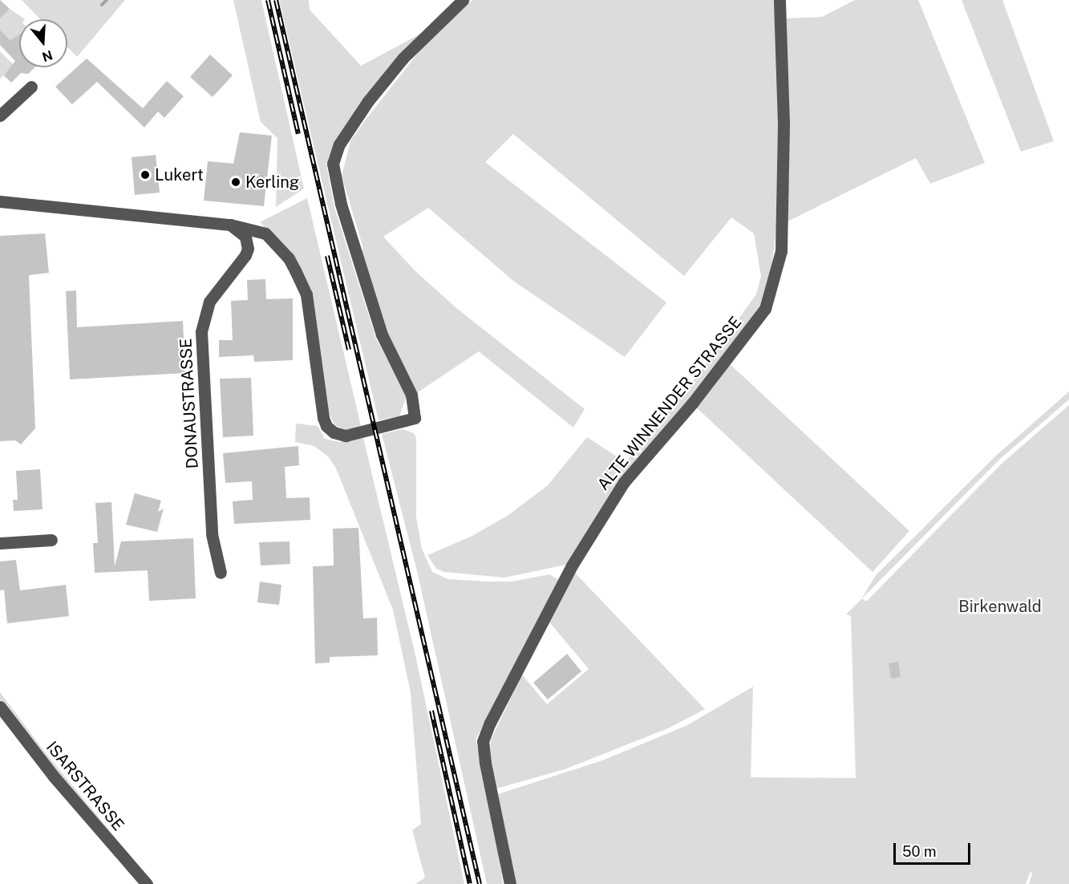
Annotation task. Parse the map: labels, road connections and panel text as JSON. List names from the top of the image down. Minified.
{"streets":{"street":["DONAUSTRASSE","ALTE WINNENDER STRASSE","ISARSTRASSE"]},"parks":["Birkenwald"],"places":["Lukert","Kerling"],"scale_bar":"50 m","north":"bottom"}
